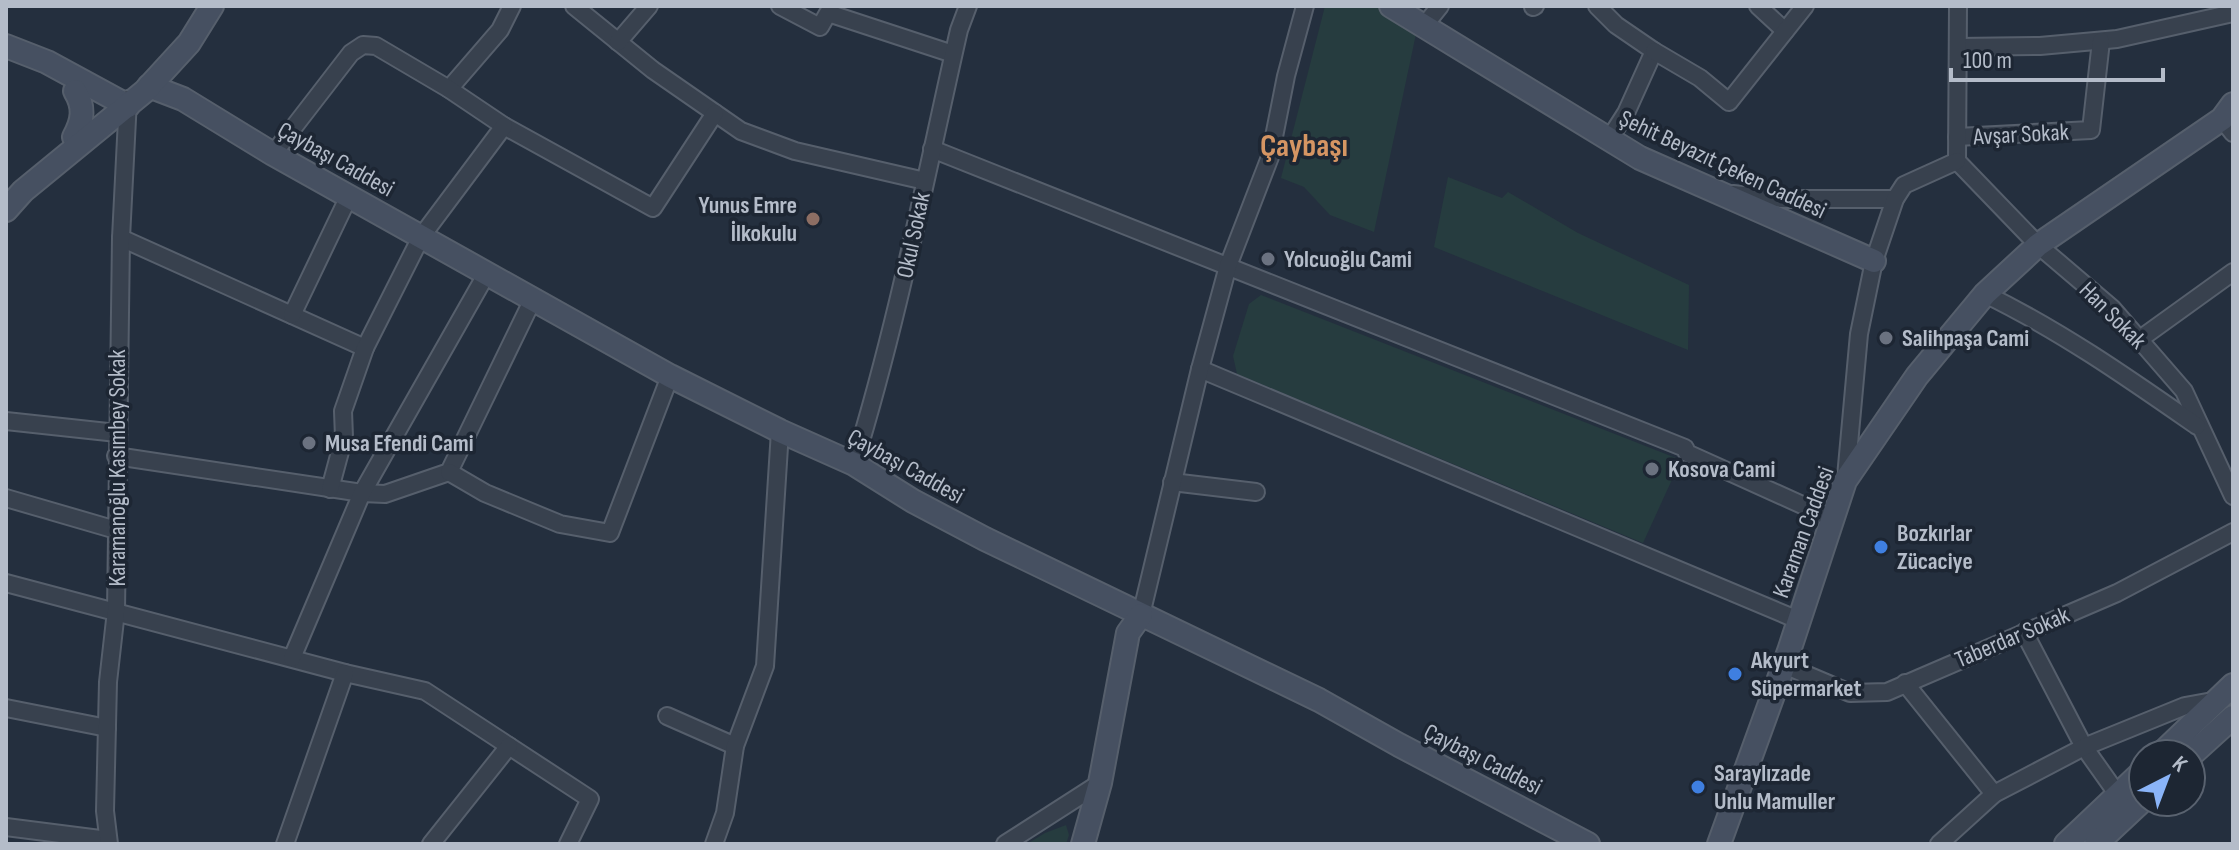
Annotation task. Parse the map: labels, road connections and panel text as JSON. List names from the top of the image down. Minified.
{"streets":{"street":["Avşar Sokak","Çaybaşı Caddesi","Şehit Beyazıt Çeken Caddesi","Okul Sokak","Han Sokak","Karamanoğlu Kasımbey Sokak","Karaman Caddesi","Taberdar Sokak"]},"crossings":[["Çaybaşı Caddesi","Okul Sokak"],["Çaybaşı Caddesi","Karamanoğlu Kasımbey Sokak"],["Han Sokak","Karaman Caddesi"],["Karaman Caddesi","Taberdar Sokak"]],"districts":["Çaybaşı"],"places":["Yunus Emre İlkokulu","Yolcuoğlu Cami","Salihpaşa Cami","Musa Efendi Cami","Kosova Cami","Bozkırlar Zücaciye","Akyurt Süpermarket","Saraylızade Unlu Mamuller"],"scale_bar":"100 m","north":"top right"}
